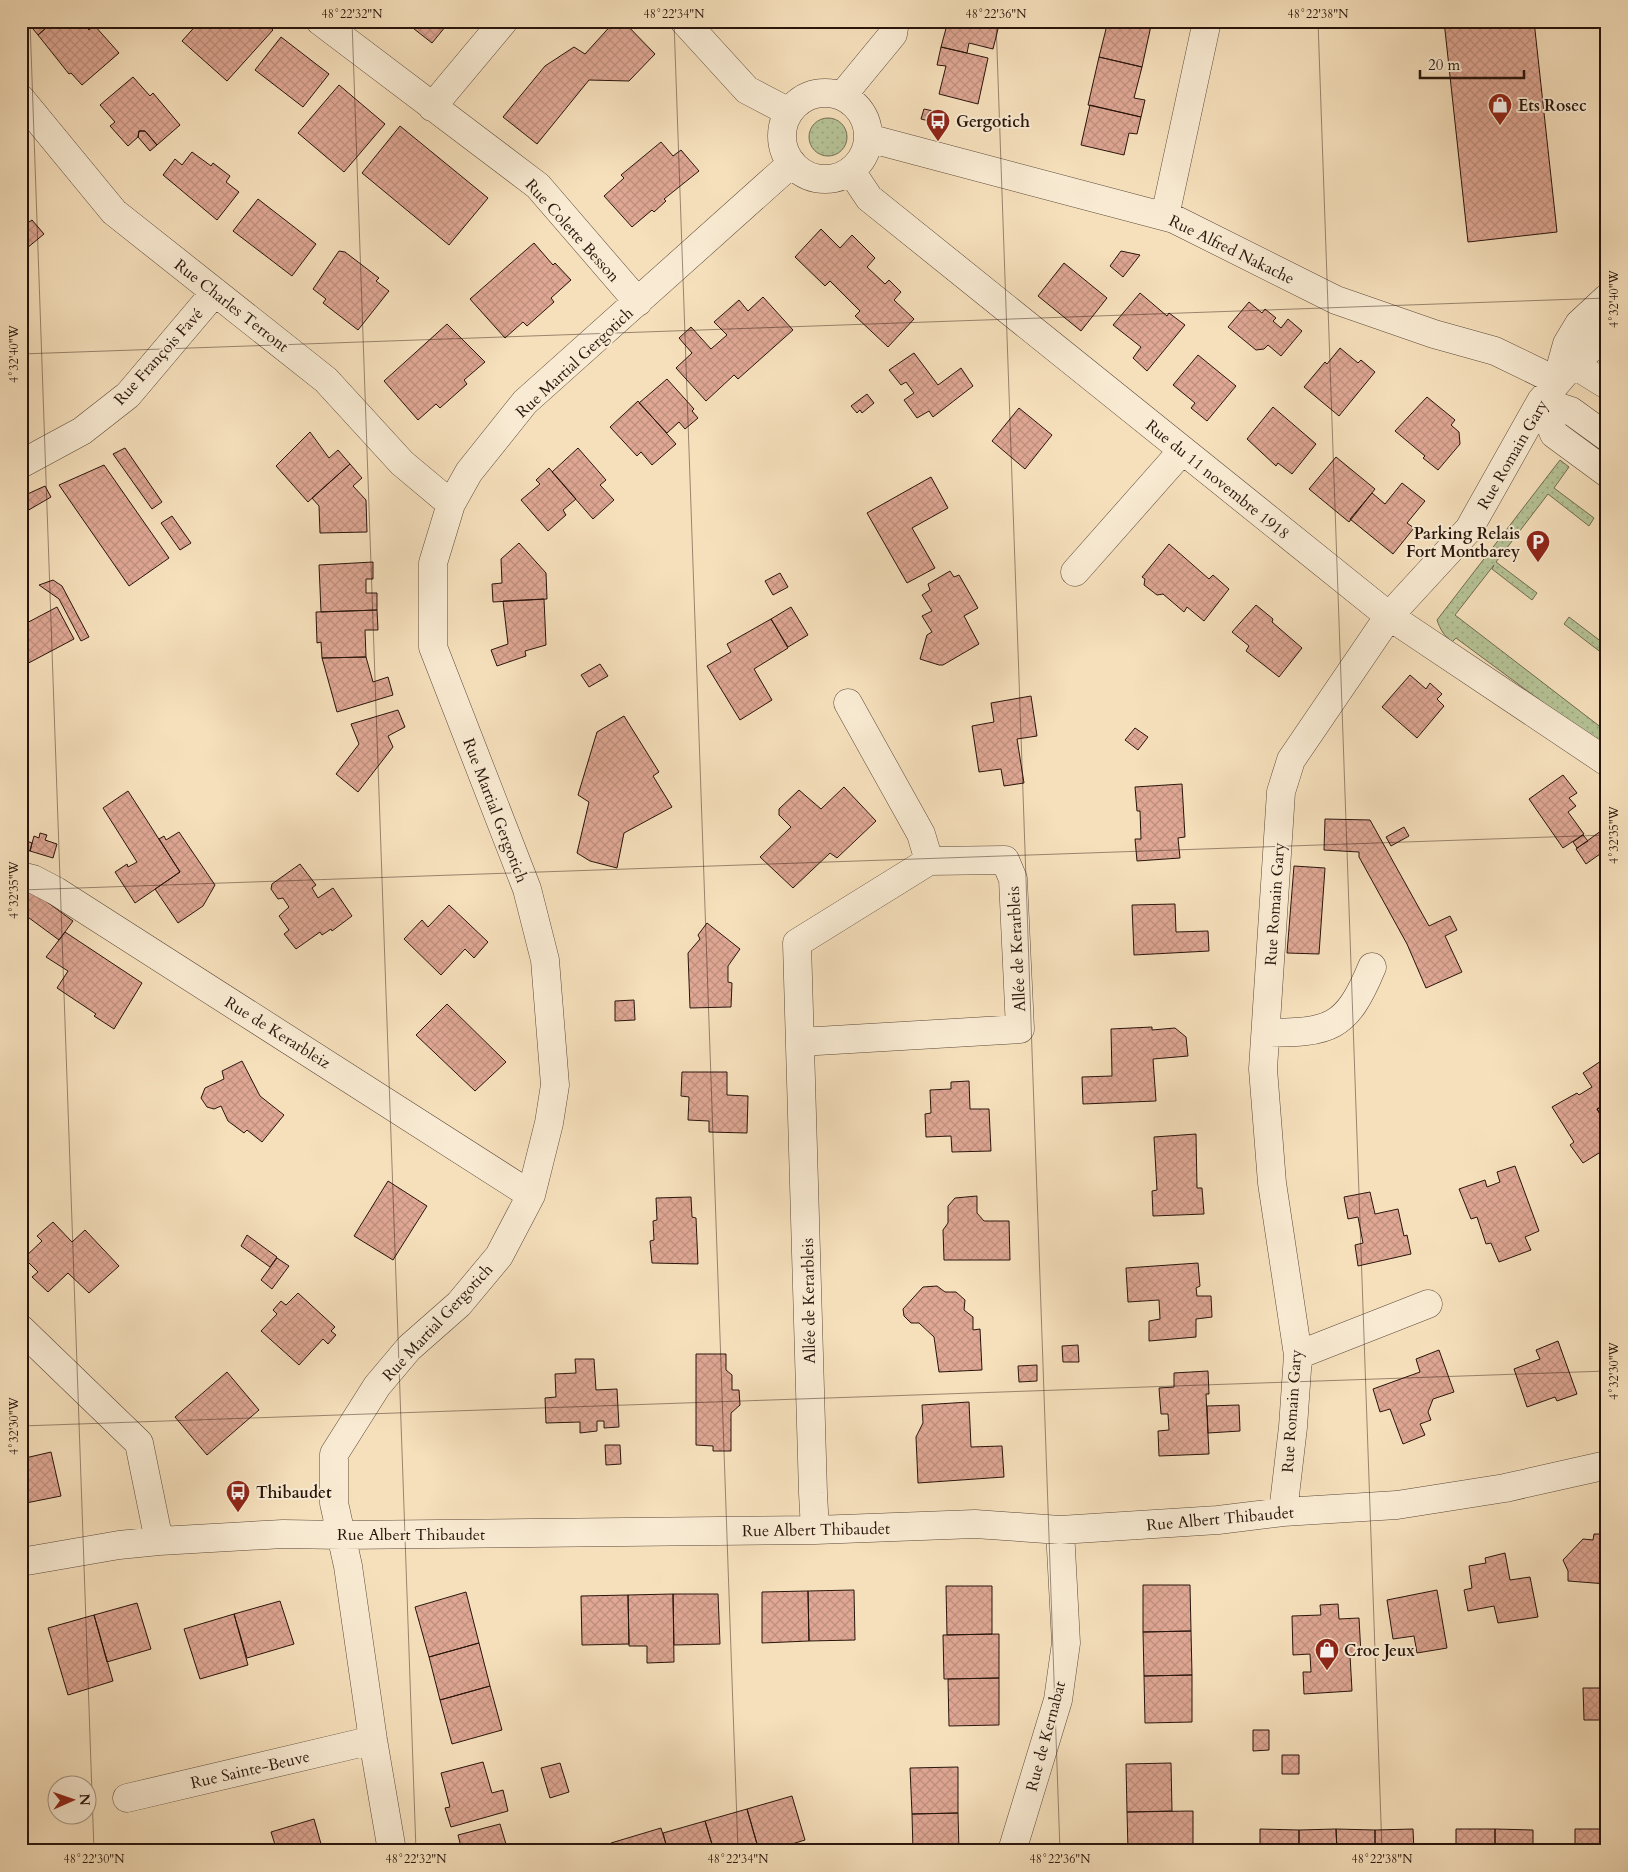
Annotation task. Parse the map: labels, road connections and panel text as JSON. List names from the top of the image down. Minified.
{"streets":{"street":["Rue Colette Besson","Rue Alfred Nakache","Rue Charles Terront","Rue François Favé","Rue Martial Gergotich","Rue Romain Gary","Rue du 11 novembre 1918","Allée de Kerarbleis","Rue de Kerarbleiz","Rue Albert Thibaudet","Rue de Kernabat","Rue Sainte-Beuve"]},"crossings":[["Rue Colette Besson","Rue Martial Gergotich"],["Rue Alfred Nakache","Rue Martial Gergotich"],["Rue Alfred Nakache","Rue Romain Gary"],["Rue Alfred Nakache","Rue du 11 novembre 1918"],["Rue Charles Terront","Rue François Favé"],["Rue Charles Terront","Rue Martial Gergotich"],["Rue Martial Gergotich","Rue du 11 novembre 1918"],["Rue Martial Gergotich","Rue de Kerarbleiz"],["Rue Martial Gergotich","Rue Albert Thibaudet"],["Rue Romain Gary","Rue du 11 novembre 1918"],["Rue Romain Gary","Rue Albert Thibaudet"],["Allée de Kerarbleis","Rue Albert Thibaudet"],["Rue Albert Thibaudet","Rue de Kernabat"]],"places":{"shop":["Ets Rosec","Croc Jeux"],"bus stop":["Gergotich","Thibaudet"],"parking":["Parking Relais Fort Montbarey"]},"scale_bar":"20 m","north":"right","coordinates":["48°22'32\"N","48°22'34\"N","48°22'36\"N","48°22'38\"N","4°32'40\"W","4°32'35\"W","4°32'30\"W","48°22'30\"N"]}
